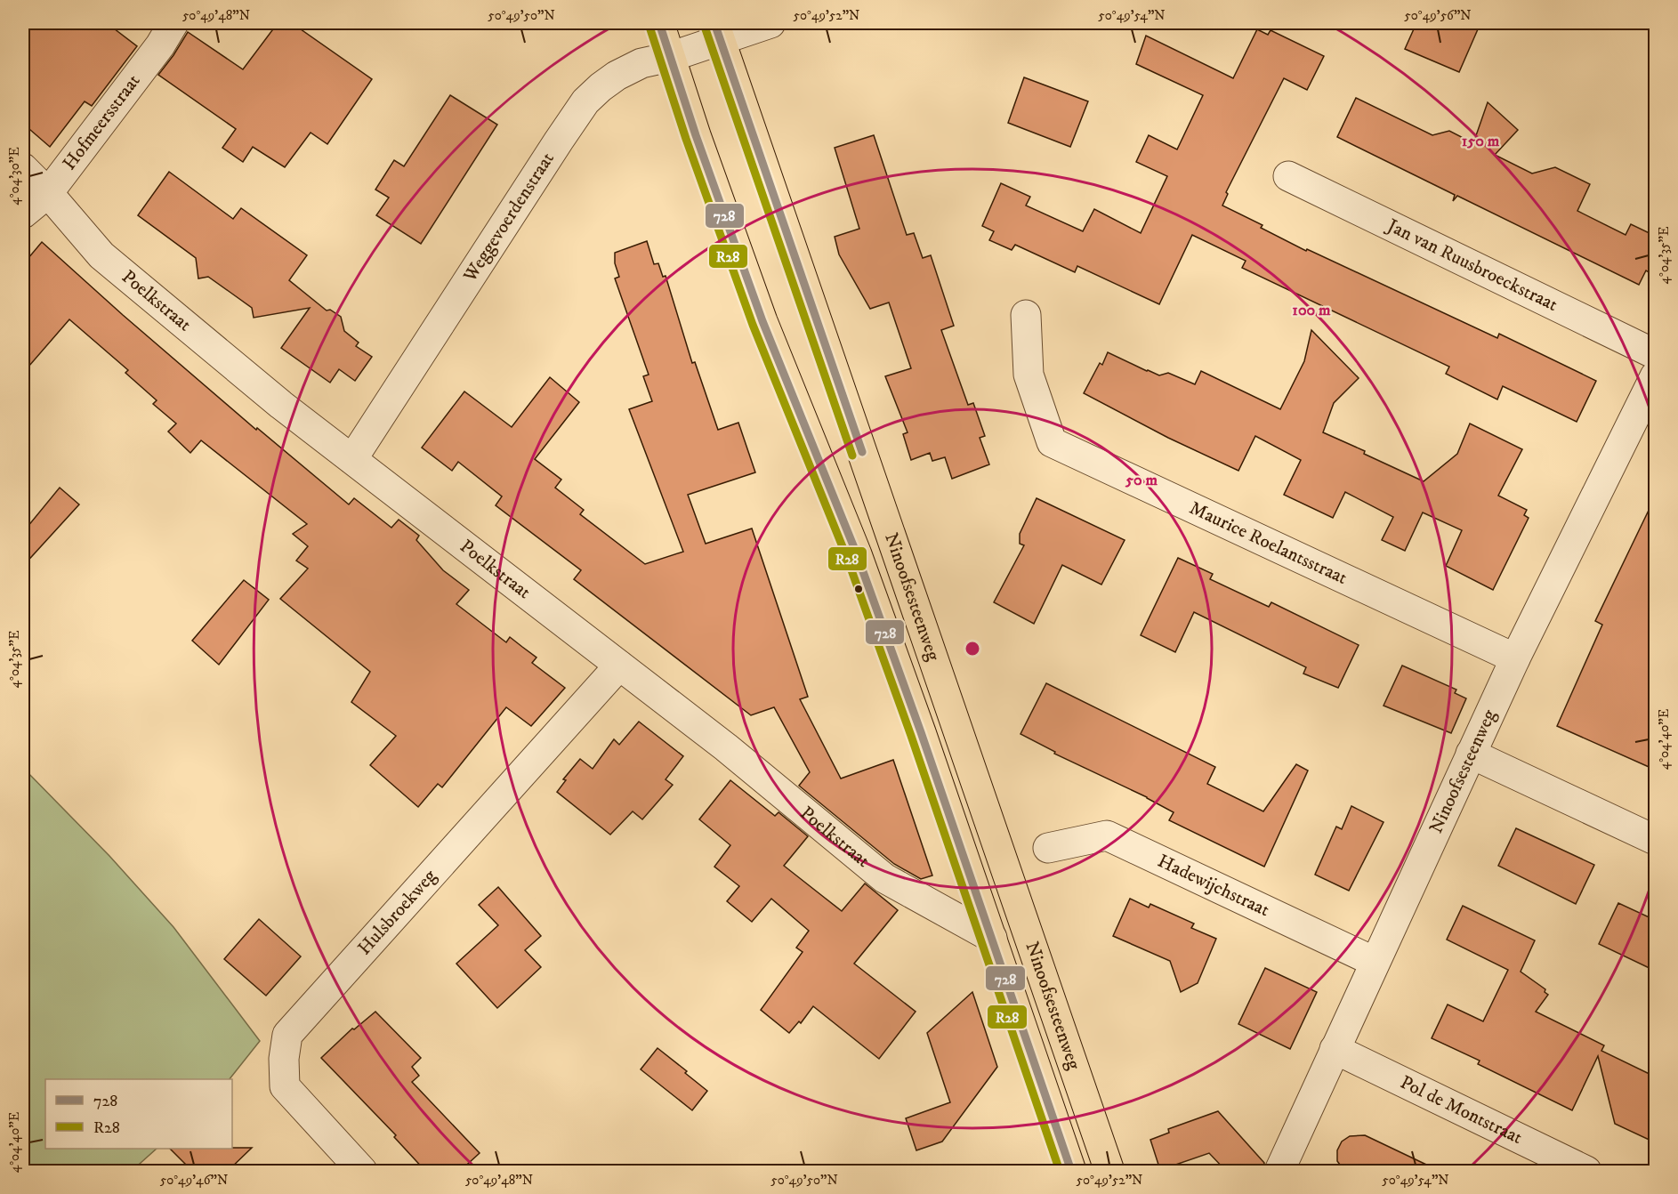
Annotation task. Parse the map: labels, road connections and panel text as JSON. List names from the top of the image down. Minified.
{"streets":{"main road":["Ninoofsesteenweg"],"street":["Hofmeersstraat","Weggevoerdenstraat","Jan van Ruusbroeckstraat","Poelkstraat","Maurice Roelantsstraat","Hadewijchstraat","Hulsbroekweg","Pol de Montstraat"]},"crossings":[["Hofmeersstraat","Poelkstraat"],["Weggevoerdenstraat","Poelkstraat"],["Weggevoerdenstraat","Ninoofsesteenweg"],["Poelkstraat","Ninoofsesteenweg"],["Poelkstraat","Hulsbroekweg"],["Maurice Roelantsstraat","Ninoofsesteenweg"],["Ninoofsesteenweg","Hadewijchstraat"],["Ninoofsesteenweg","Pol de Montstraat"]],"lines":["transit line 728","transit line R28"],"legend":["728","R28"],"coordinates":["50°49'48\"N","50°49'50\"N","50°49'52\"N","50°49'54\"N","50°49'56\"N","4°04'30\"E","4°04'35\"E","4°04'40\"E","50°49'46\"N"],"rings":["150 m","100 m","50 m"]}
